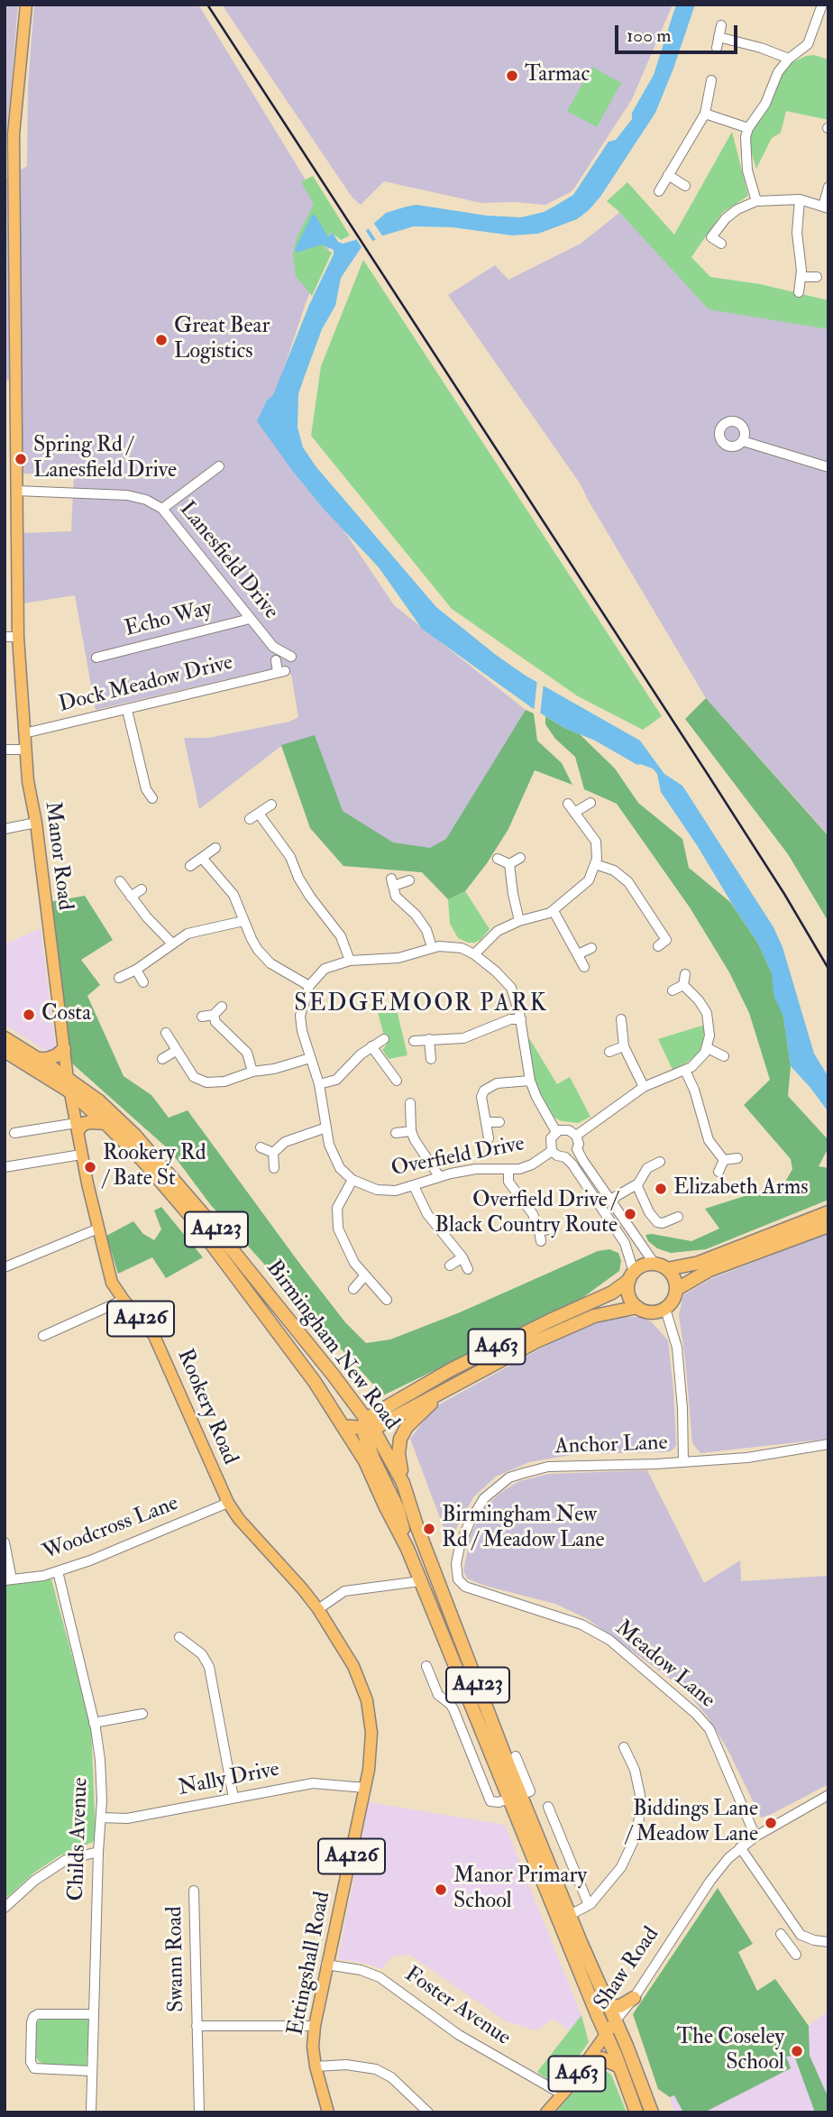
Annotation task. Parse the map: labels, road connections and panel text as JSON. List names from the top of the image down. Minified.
{"streets":{"highway":["A4123","Birmingham New Road","A463"],"main road":["Manor Road","A4126","Rookery Road","Ettingshall Road","Shaw Road"],"street":["Lanesfield Drive","Echo Way","Dock Meadow Drive","Overfield Drive","Anchor Lane","Woodcross Lane","Meadow Lane","Nally Drive","Childs Avenue","Swann Road","Foster Avenue"]},"crossings":[["Lanesfield Drive","Echo Way"],["Lanesfield Drive","A4126"],["Dock Meadow Drive","Manor Road"],["Manor Road","A4126"],["Manor Road","Birmingham New Road"],["A4123","Birmingham New Road"],["A4123","A463"],["A4126","Birmingham New Road"],["A4126","Rookery Road"],["Birmingham New Road","A463"],["Birmingham New Road","Rookery Road"],["Birmingham New Road","Shaw Road"],["Rookery Road","Woodcross Lane"],["Rookery Road","Ettingshall Road"],["Anchor Lane","Meadow Lane"],["Woodcross Lane","Childs Avenue"],["Meadow Lane","Shaw Road"],["Nally Drive","Childs Avenue"],["Nally Drive","Ettingshall Road"],["Ettingshall Road","Foster Avenue"],["Shaw Road","Foster Avenue"]],"districts":["SEDGEMOOR PARK"],"places":["Tarmac","Great Bear Logistics","Spring Rd / Lanesfield Drive","Costa","Rookery Rd / Bate St","Elizabeth Arms","Overfield Drive / Black Country Route","Birmingham New Rd / Meadow Lane","Biddings Lane / Meadow Lane","Manor Primary School","The Coseley School"],"scale_bar":"100 m"}
